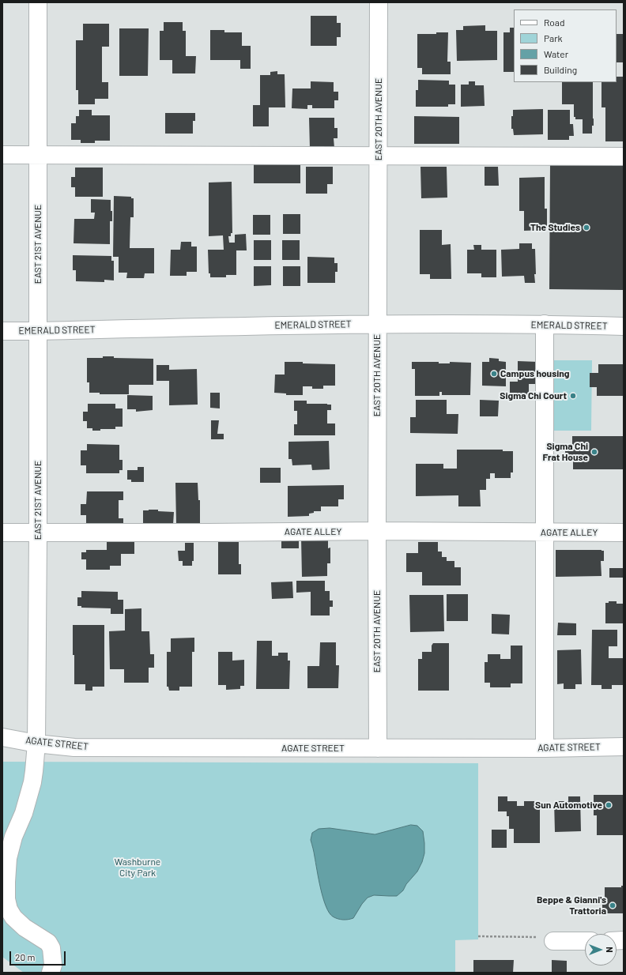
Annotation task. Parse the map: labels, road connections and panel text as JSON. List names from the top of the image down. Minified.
{"streets":{"street":["EAST 20TH AVENUE","EAST 21ST AVENUE","EMERALD STREET","AGATE ALLEY","AGATE STREET"]},"crossings":[["EAST 20TH AVENUE","EMERALD STREET"],["EAST 20TH AVENUE","AGATE ALLEY"],["EAST 20TH AVENUE","AGATE STREET"],["EAST 21ST AVENUE","EMERALD STREET"],["EAST 21ST AVENUE","AGATE ALLEY"],["EAST 21ST AVENUE","AGATE STREET"]],"parks":["Washburne City Park"],"places":["The Studies","Campus housing","Sigma Chi Court","Sigma Chi Frat House","Sun Automotive","Beppe & Gianni's Trattoria"],"legend":["Road","Park","Water","Building"],"scale_bar":"20 m","north":"right"}
